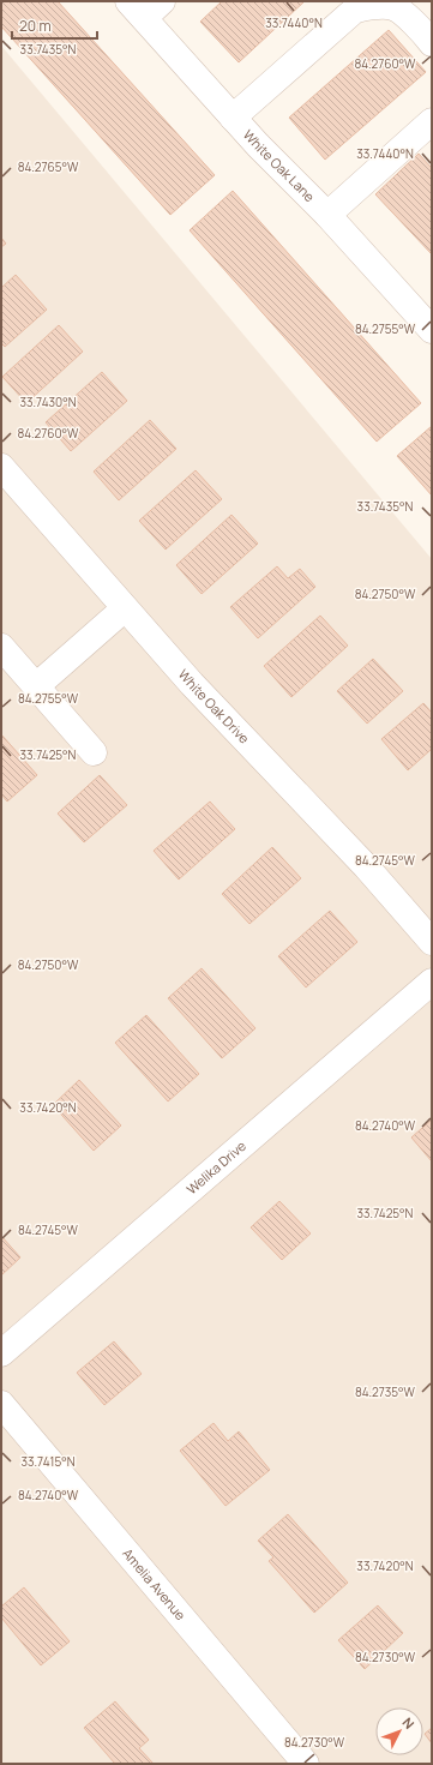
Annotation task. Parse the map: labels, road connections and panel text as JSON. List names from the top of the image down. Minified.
{"streets":{"street":["White Oak Lane","White Oak Drive","Welika Drive","Amelia Avenue"]},"scale_bar":"20 m","north":"top right","coordinates":["33.7440°N","33.7435°N","84.2760°W","84.2765°W","84.2755°W","33.7430°N","84.2750°W","33.7425°N","84.2745°W","33.7420°N","84.2740°W","84.2735°W","33.7415°N","84.2730°W"]}
